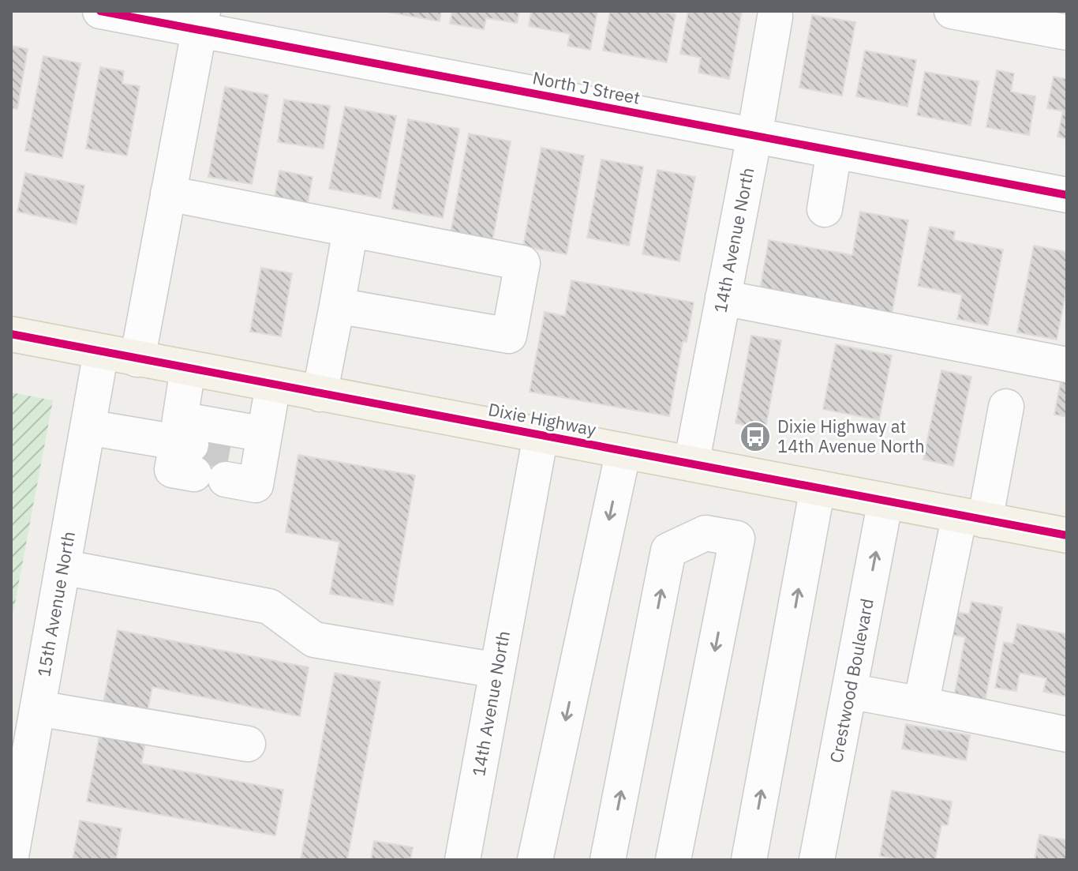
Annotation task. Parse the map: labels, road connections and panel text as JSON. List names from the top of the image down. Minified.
{"streets":{"main road":["Dixie Highway"],"street":["North J Street","14th Avenue North","15th Avenue North","Crestwood Boulevard"]},"crossings":[["North J Street","14th Avenue North"],["14th Avenue North","Dixie Highway"],["Dixie Highway","15th Avenue North"],["Dixie Highway","Crestwood Boulevard"]],"places":{"bus stop":["Dixie Highway at 14th Avenue North"]}}
